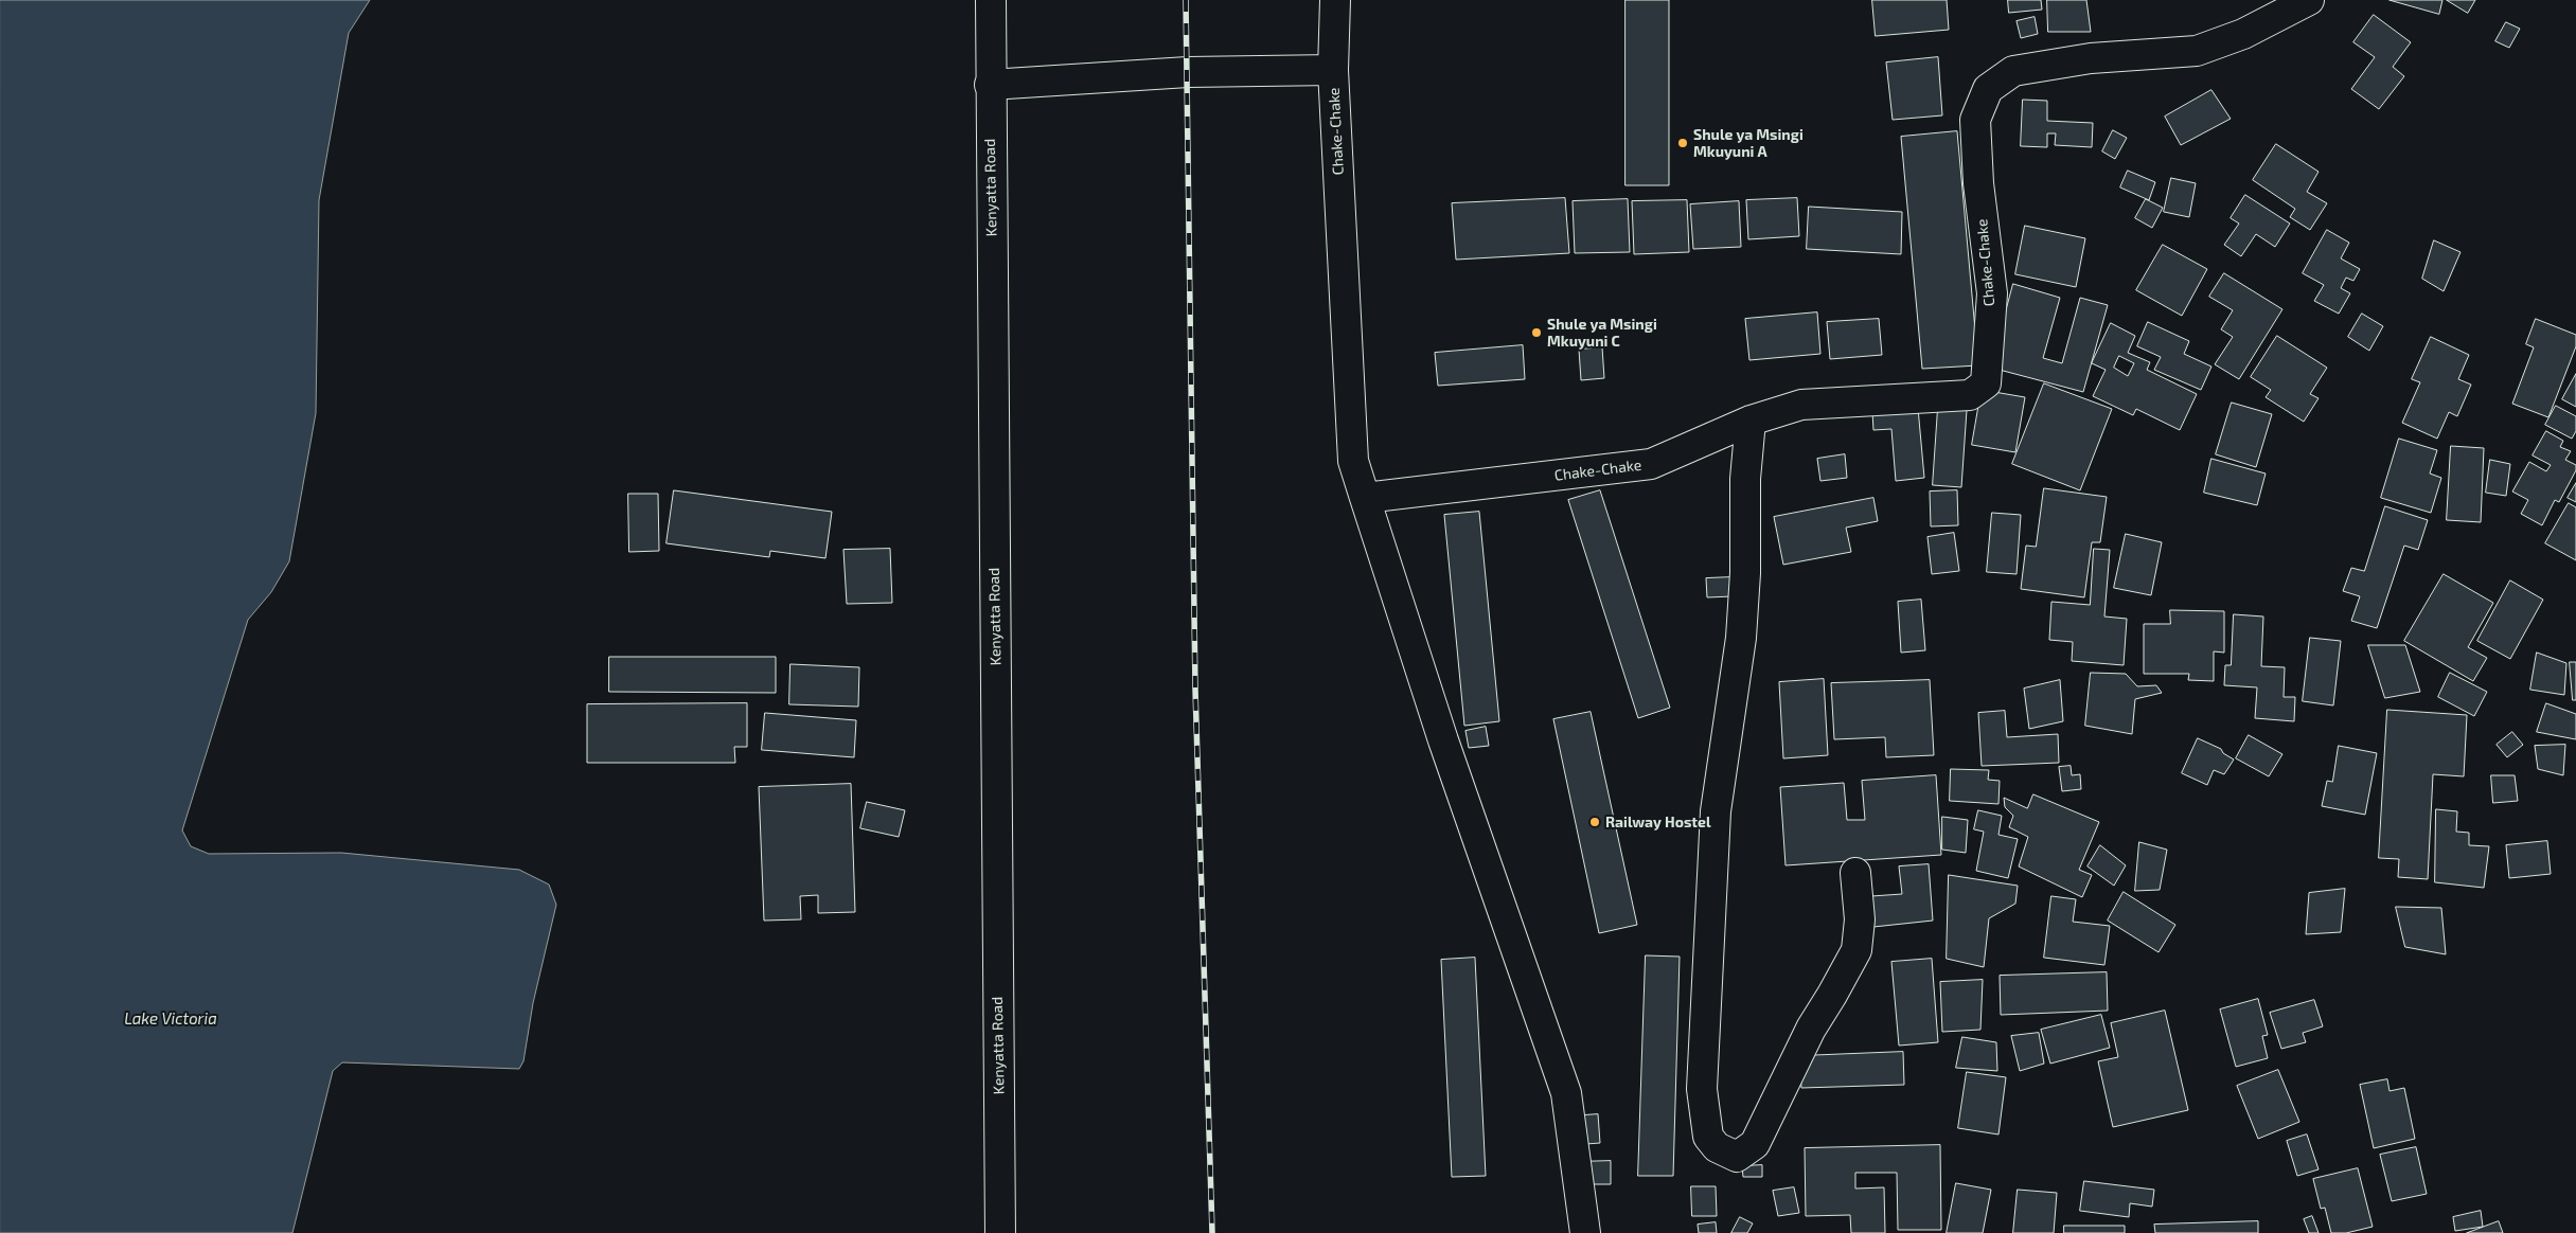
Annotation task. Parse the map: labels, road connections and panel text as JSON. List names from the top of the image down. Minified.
{"streets":{"main road":["Chake-Chake","Kenyatta Road"]},"crossings":[["Chake-Chake","Kenyatta Road"]],"water":["Lake Victoria"],"places":["Shule ya Msingi Mkuyuni A","Shule ya Msingi Mkuyuni C","Railway Hostel"]}
